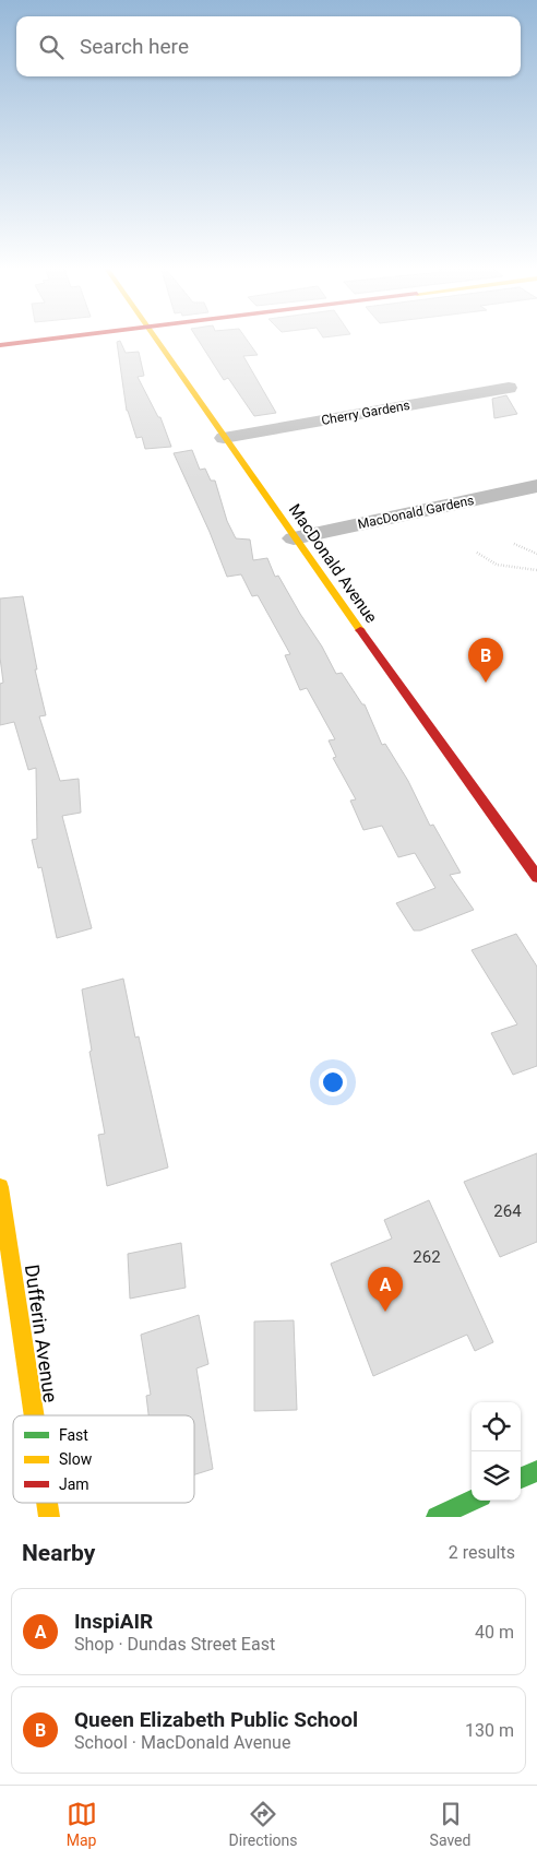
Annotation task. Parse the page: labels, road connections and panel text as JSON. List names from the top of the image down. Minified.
{"streets":{"street":["Cherry Gardens","MacDonald Gardens","MacDonald Avenue","Dufferin Avenue"]},"crossings":[["Cherry Gardens","MacDonald Avenue"],["MacDonald Gardens","MacDonald Avenue"]],"house_numbers":["264","262"],"legend":["Fast","Slow","Jam"],"page":{"search":"Search here","pins":["B","A"],"heading":["Nearby","2 results"],"list":[{"mark":"A","name":"InspiAIR","note":"Shop · Dundas Street East","value":"40 m"},{"mark":"B","name":"Queen Elizabeth Public School","note":"School · MacDonald Avenue","value":"130 m"}],"nav":["Map","Directions","Saved"]}}
